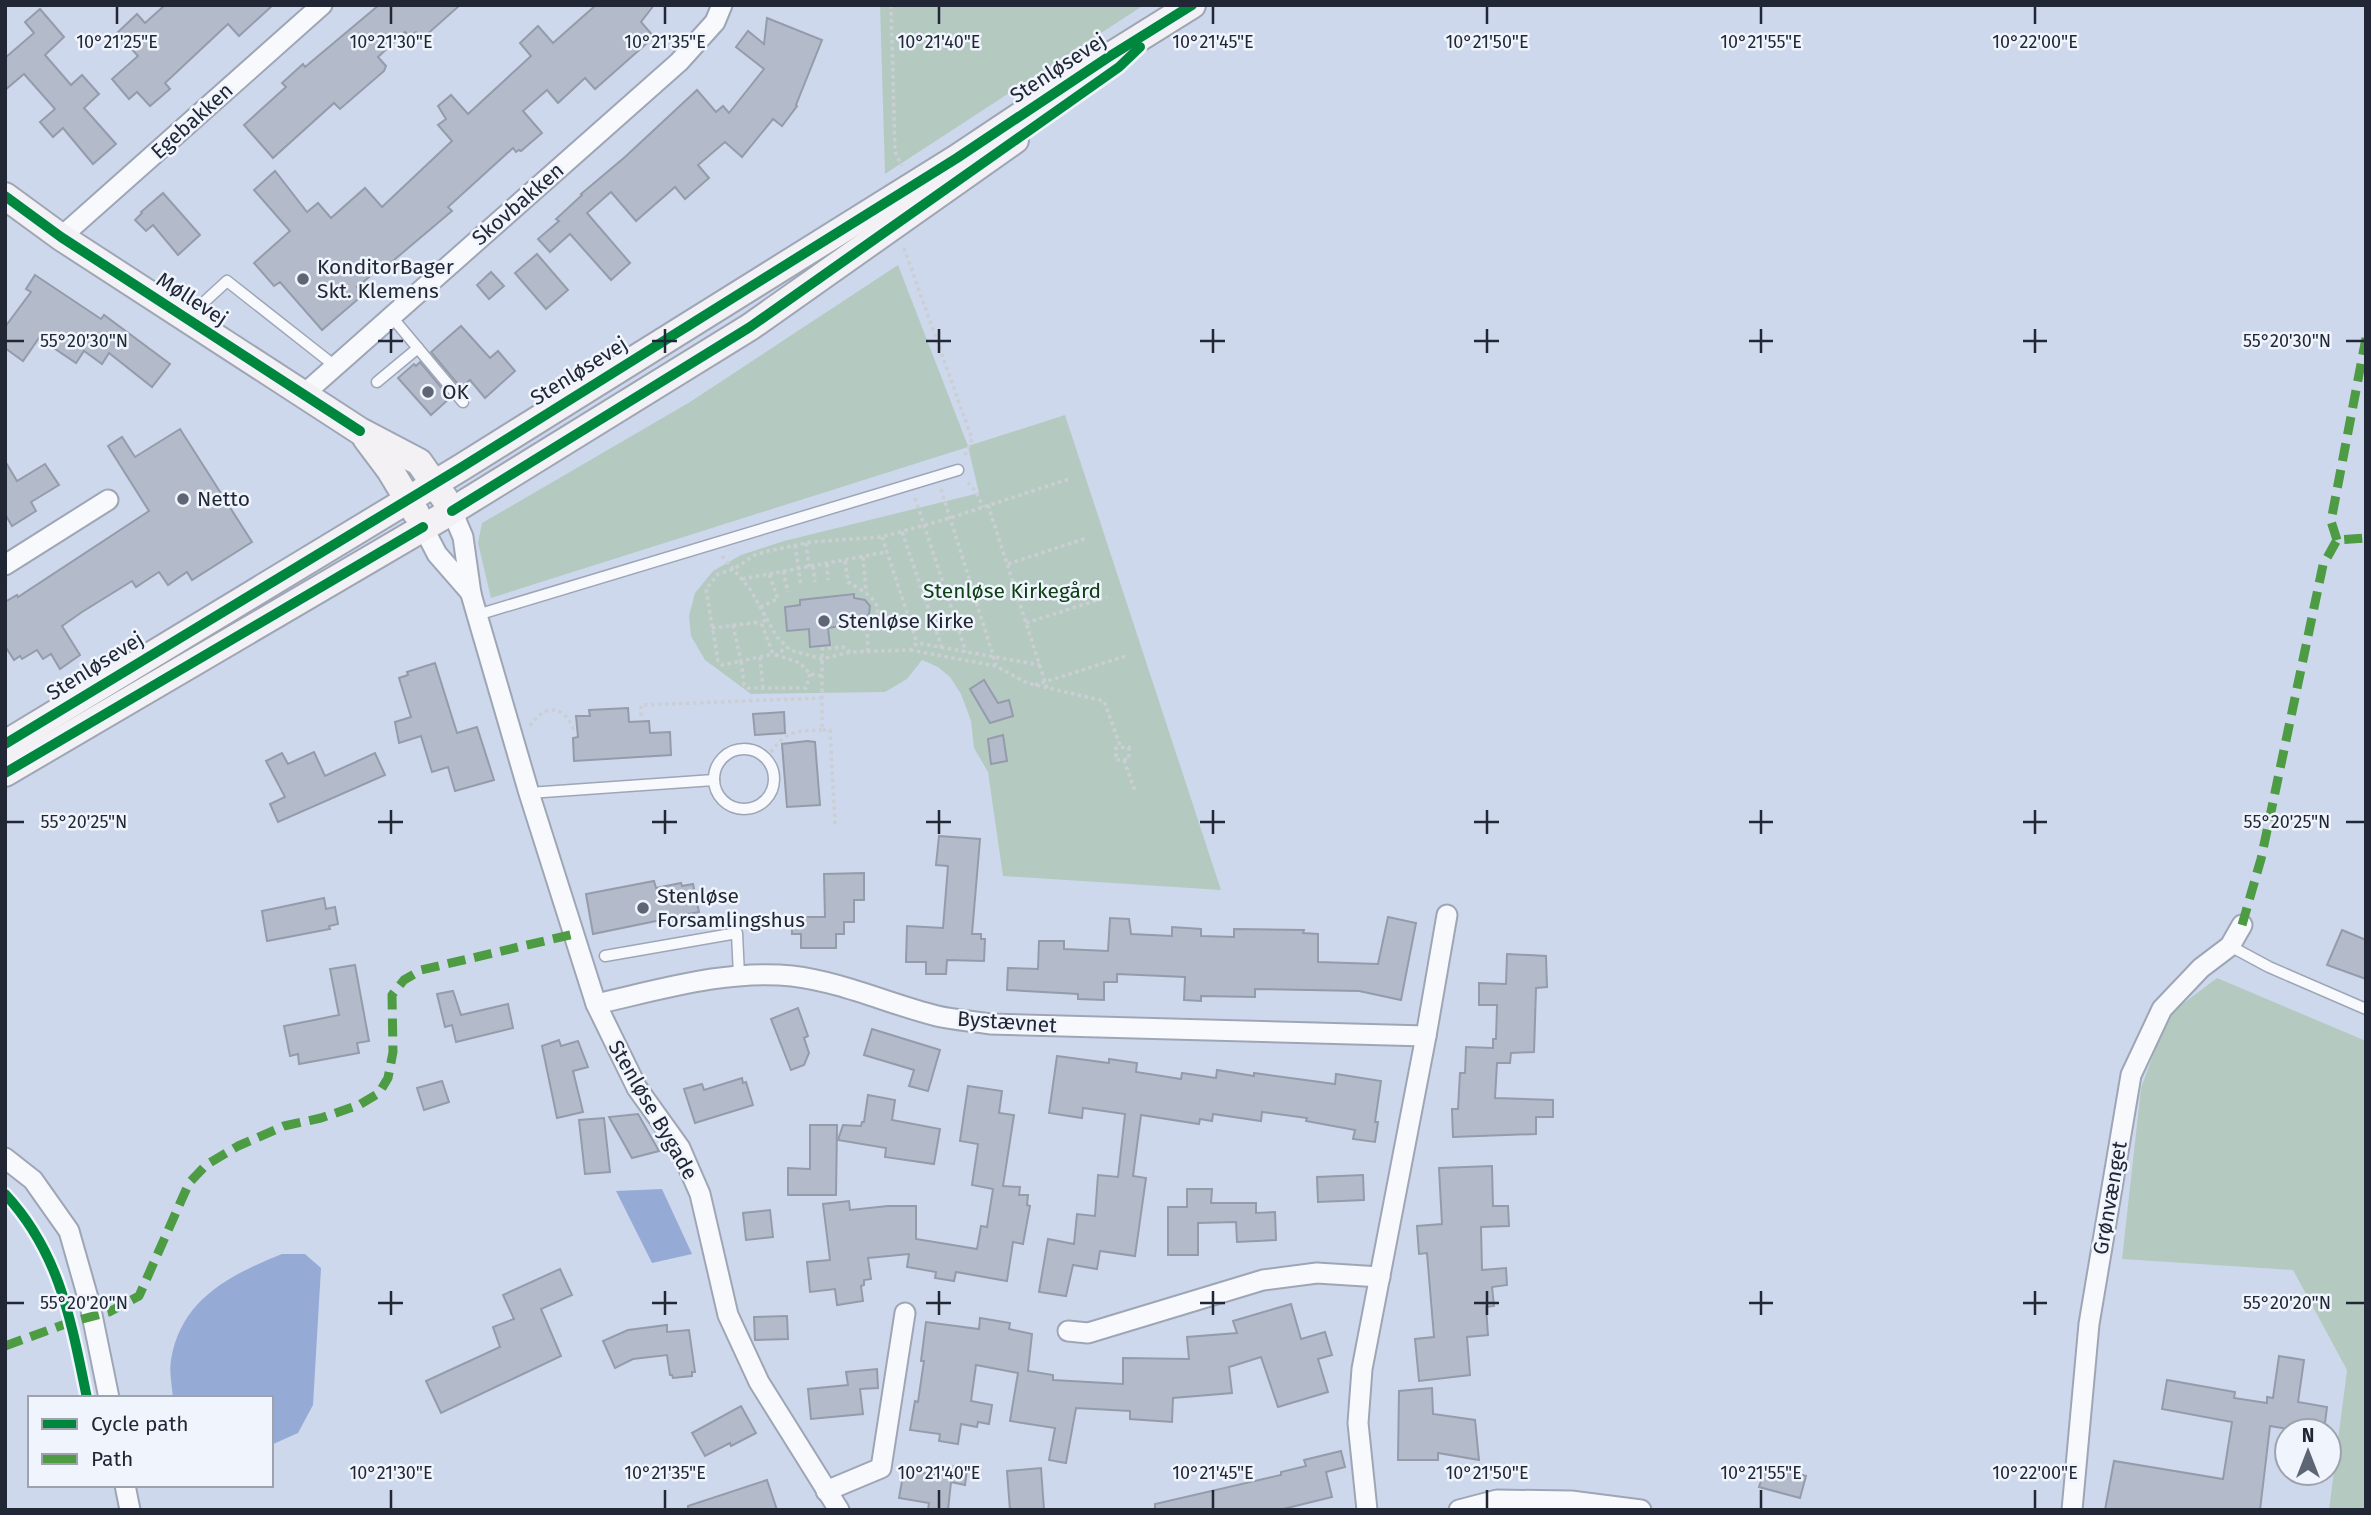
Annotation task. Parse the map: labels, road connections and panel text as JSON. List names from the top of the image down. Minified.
{"streets":{"street":["Stenløsevej","Egebakken","Skovbakken","Møllevej","Bystævnet","Stenløse Bygade","Grønvænget"]},"crossings":[["Stenløsevej","Møllevej"],["Stenløsevej","Stenløse Bygade"],["Egebakken","Møllevej"],["Skovbakken","Møllevej"],["Møllevej","Stenløse Bygade"],["Bystævnet","Stenløse Bygade"]],"parks":["Stenløse Kirkegård"],"places":["KonditorBager Skt. Klemens","OK","Netto","Stenløse Kirke","Stenløse Forsamlingshus"],"legend":["Cycle path","Path"],"north":"top","coordinates":["10°21'25\"E","10°21'30\"E","10°21'35\"E","10°21'40\"E","10°21'45\"E","10°21'50\"E","10°21'55\"E","10°22'00\"E","55°20'30\"N","55°20'25\"N","55°20'20\"N"]}
